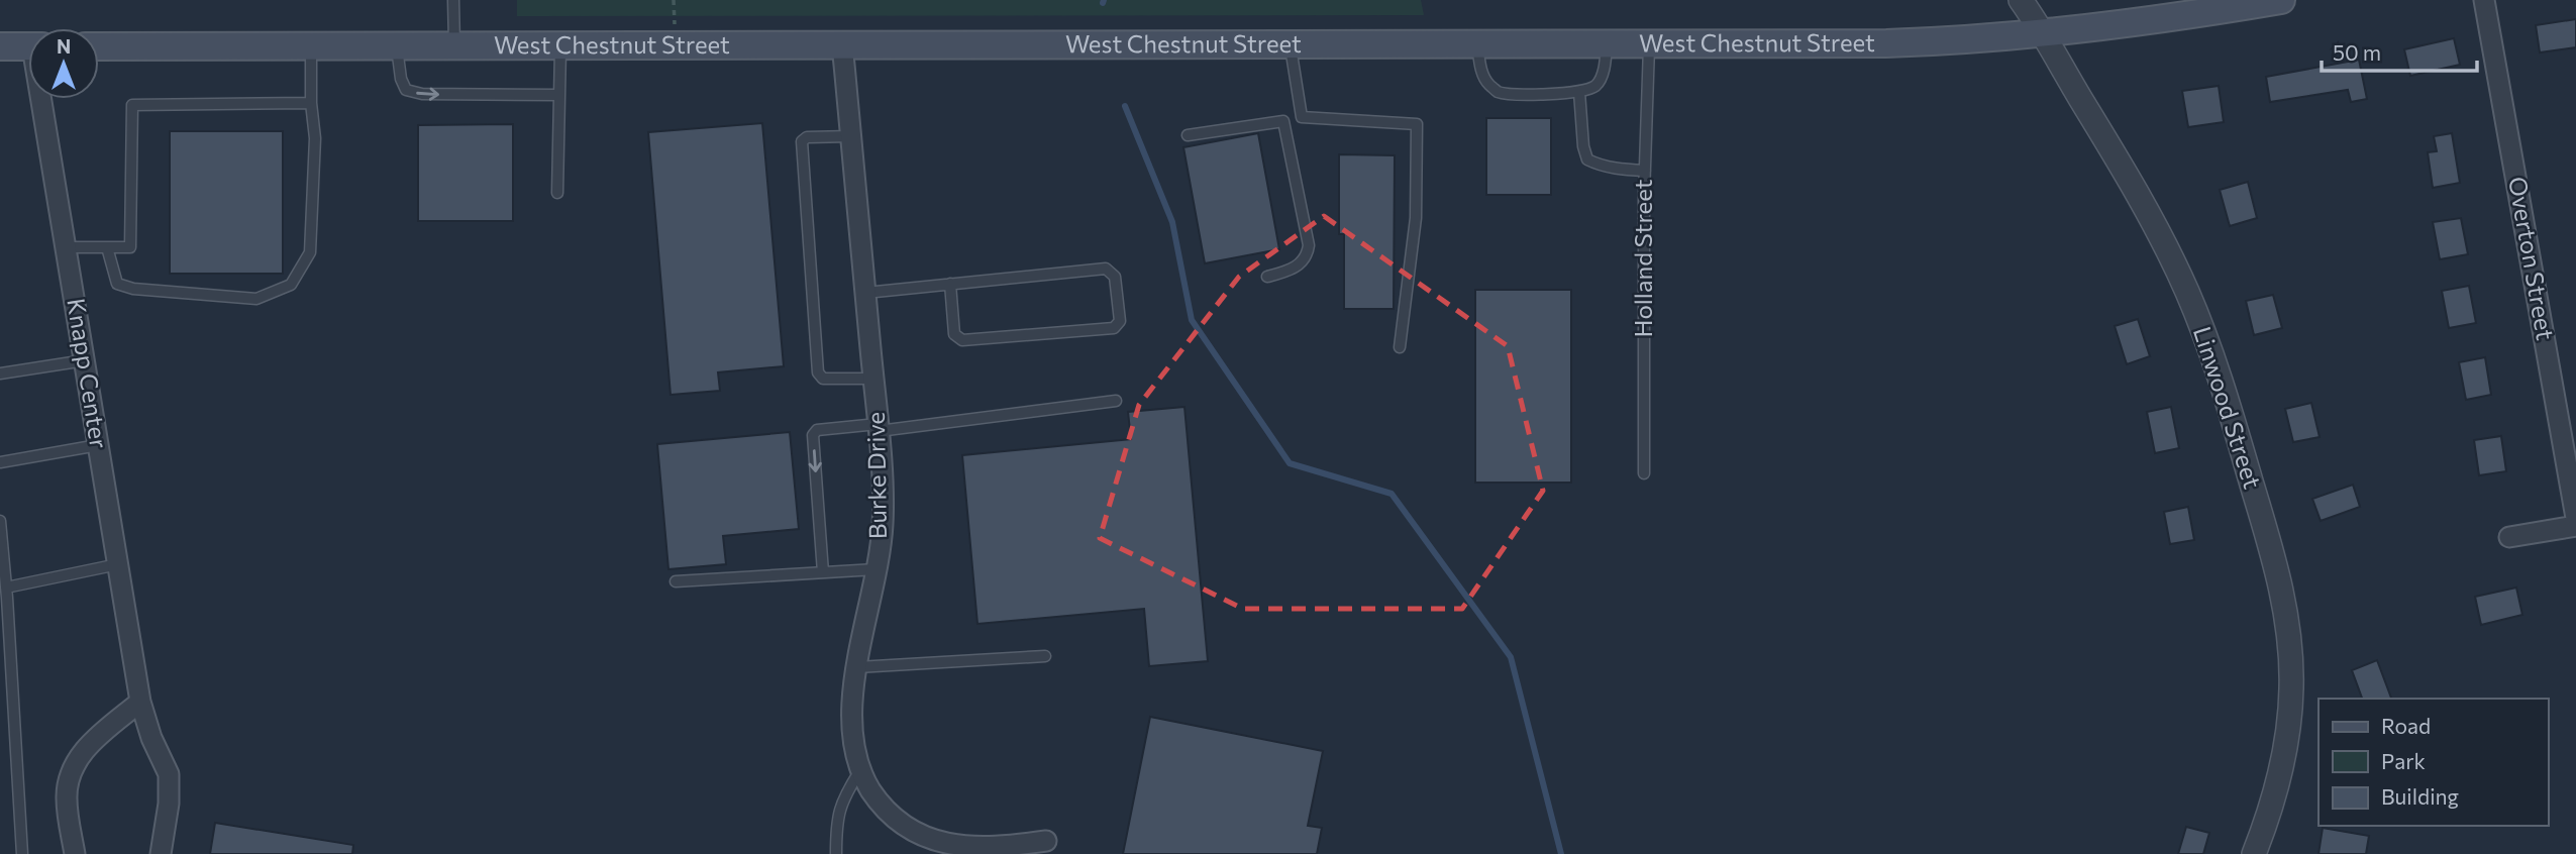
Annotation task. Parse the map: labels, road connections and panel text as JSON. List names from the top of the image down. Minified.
{"streets":{"main road":["West Chestnut Street"],"street":["Overton Street","Knapp Center","Linwood Street","Burke Drive"],"lane":["Holland Street"]},"crossings":[["West Chestnut Street","Holland Street"],["West Chestnut Street","Linwood Street"],["West Chestnut Street","Burke Drive"]],"legend":["Road","Park","Building"],"scale_bar":"50 m","north":"top"}
